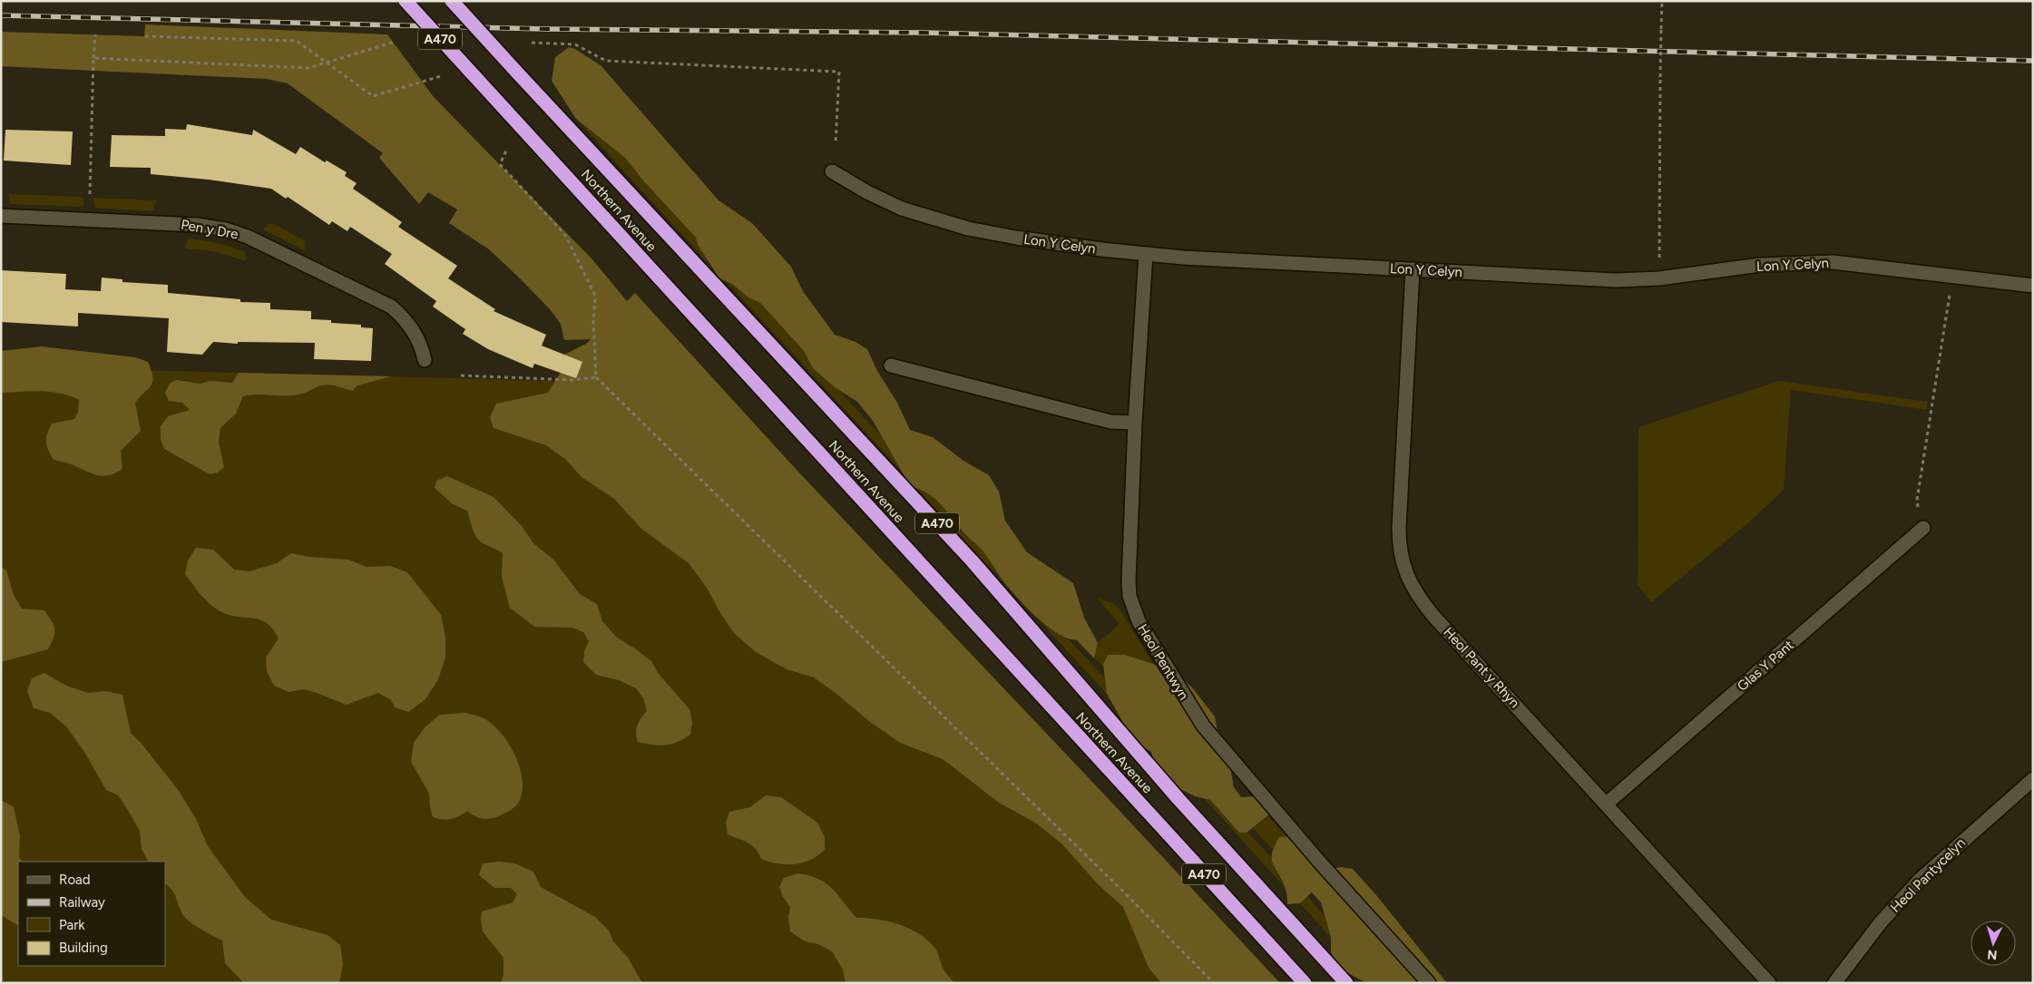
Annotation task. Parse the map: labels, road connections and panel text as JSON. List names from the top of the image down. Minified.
{"streets":{"highway":["A470","Northern Avenue"],"street":["Pen y Dre","Lon Y Celyn","Heol Pentwyn","Glas Y Pant","Heol Pant y Rhyn","Heol Pantycelyn"]},"crossings":[["Lon Y Celyn","Heol Pentwyn"],["Lon Y Celyn","Heol Pant y Rhyn"],["Glas Y Pant","Heol Pant y Rhyn"]],"legend":["Road","Railway","Park","Building"],"north":"bottom"}
